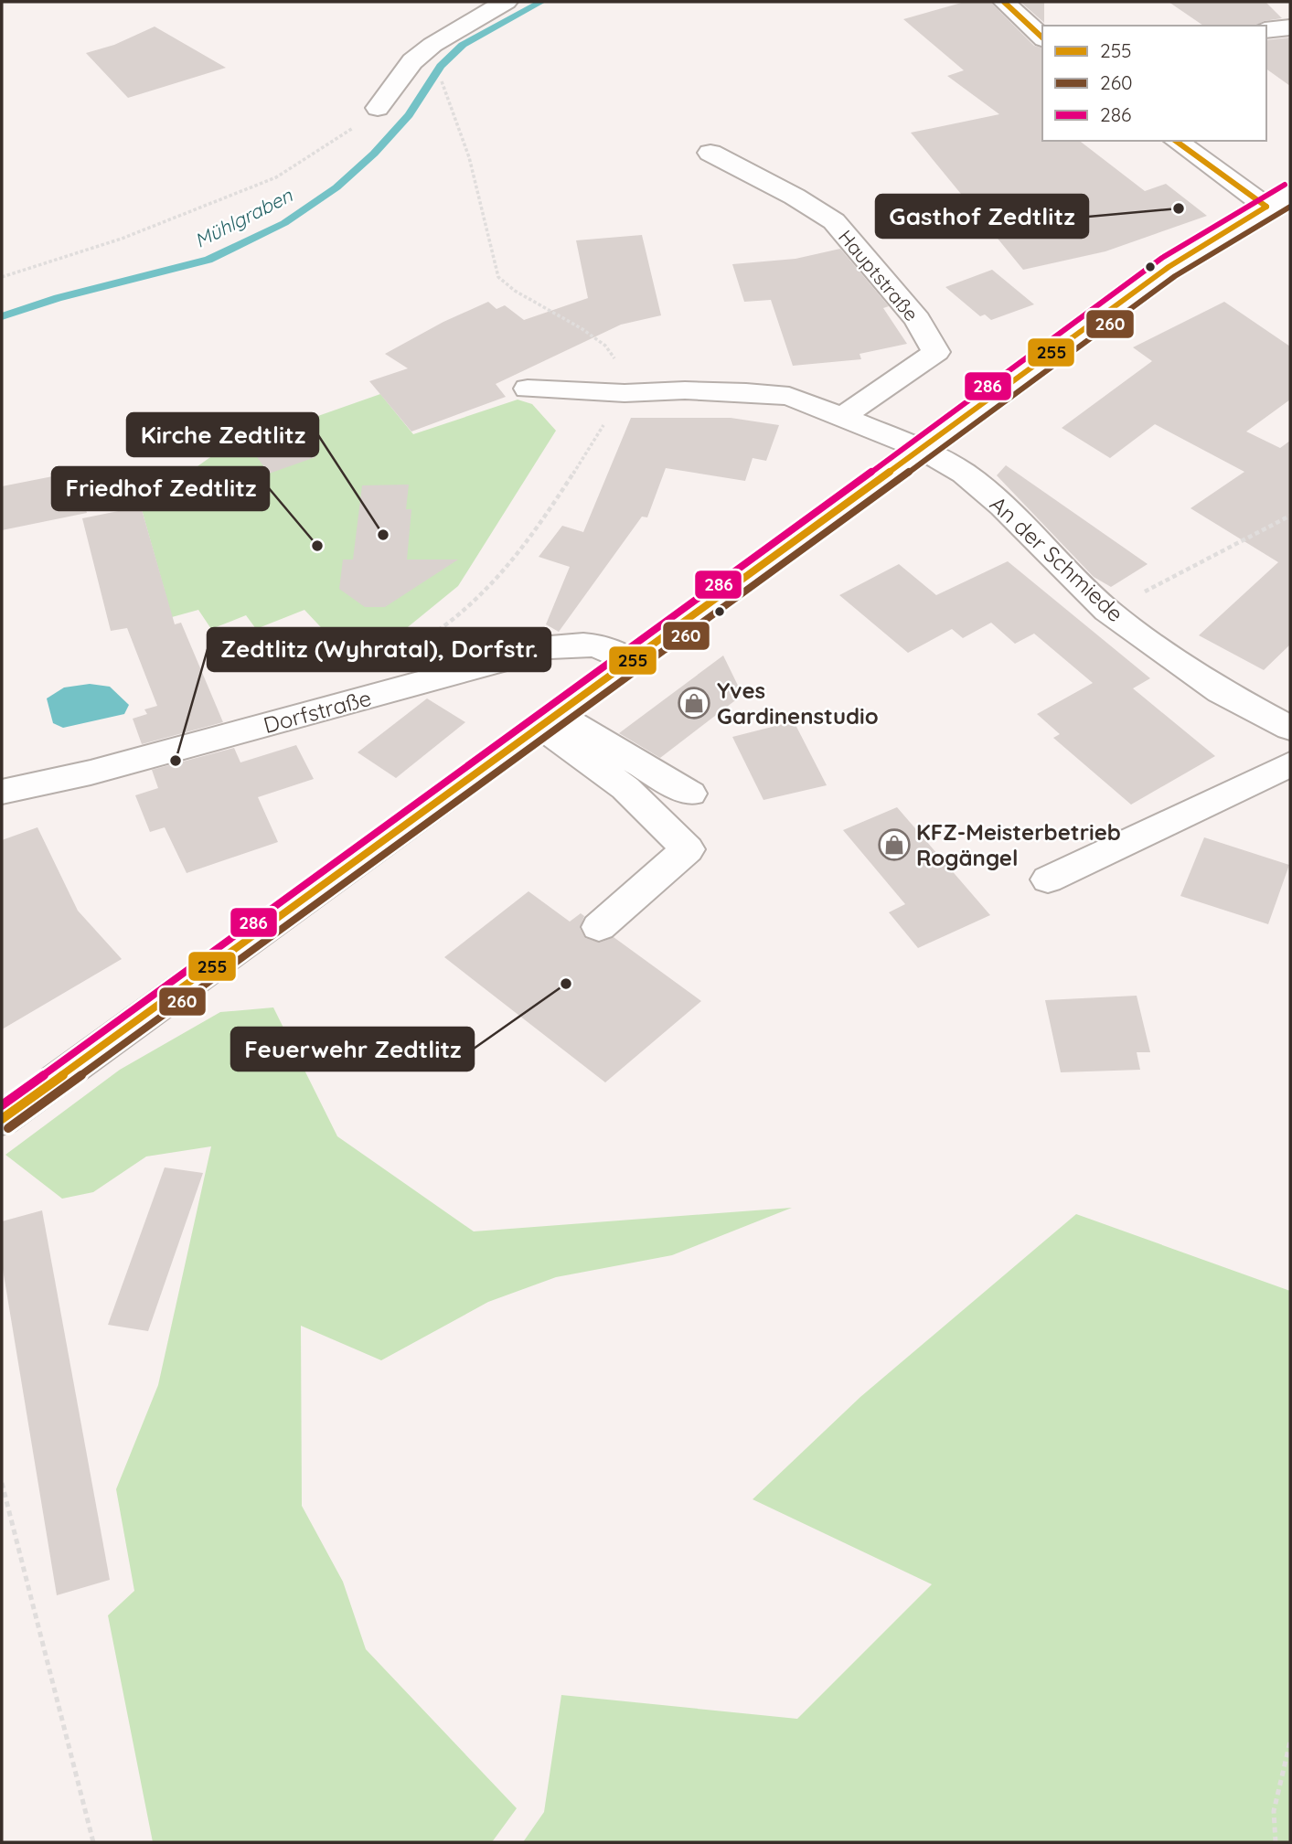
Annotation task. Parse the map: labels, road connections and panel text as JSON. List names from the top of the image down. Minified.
{"streets":{"street":["Hauptstraße","An der Schmiede","Dorfstraße"]},"water":["Mühlgraben"],"places":{"other":["Gasthof Zedtlitz","Kirche Zedtlitz","Friedhof Zedtlitz","Zedtlitz (Wyhratal), Dorfstr.","Feuerwehr Zedtlitz"],"shop":["Yves Gardinenstudio","KFZ-Meisterbetrieb Rogängel"]},"lines":["transit line 255","transit line 286","transit line 260"],"legend":["255","260","286"]}
